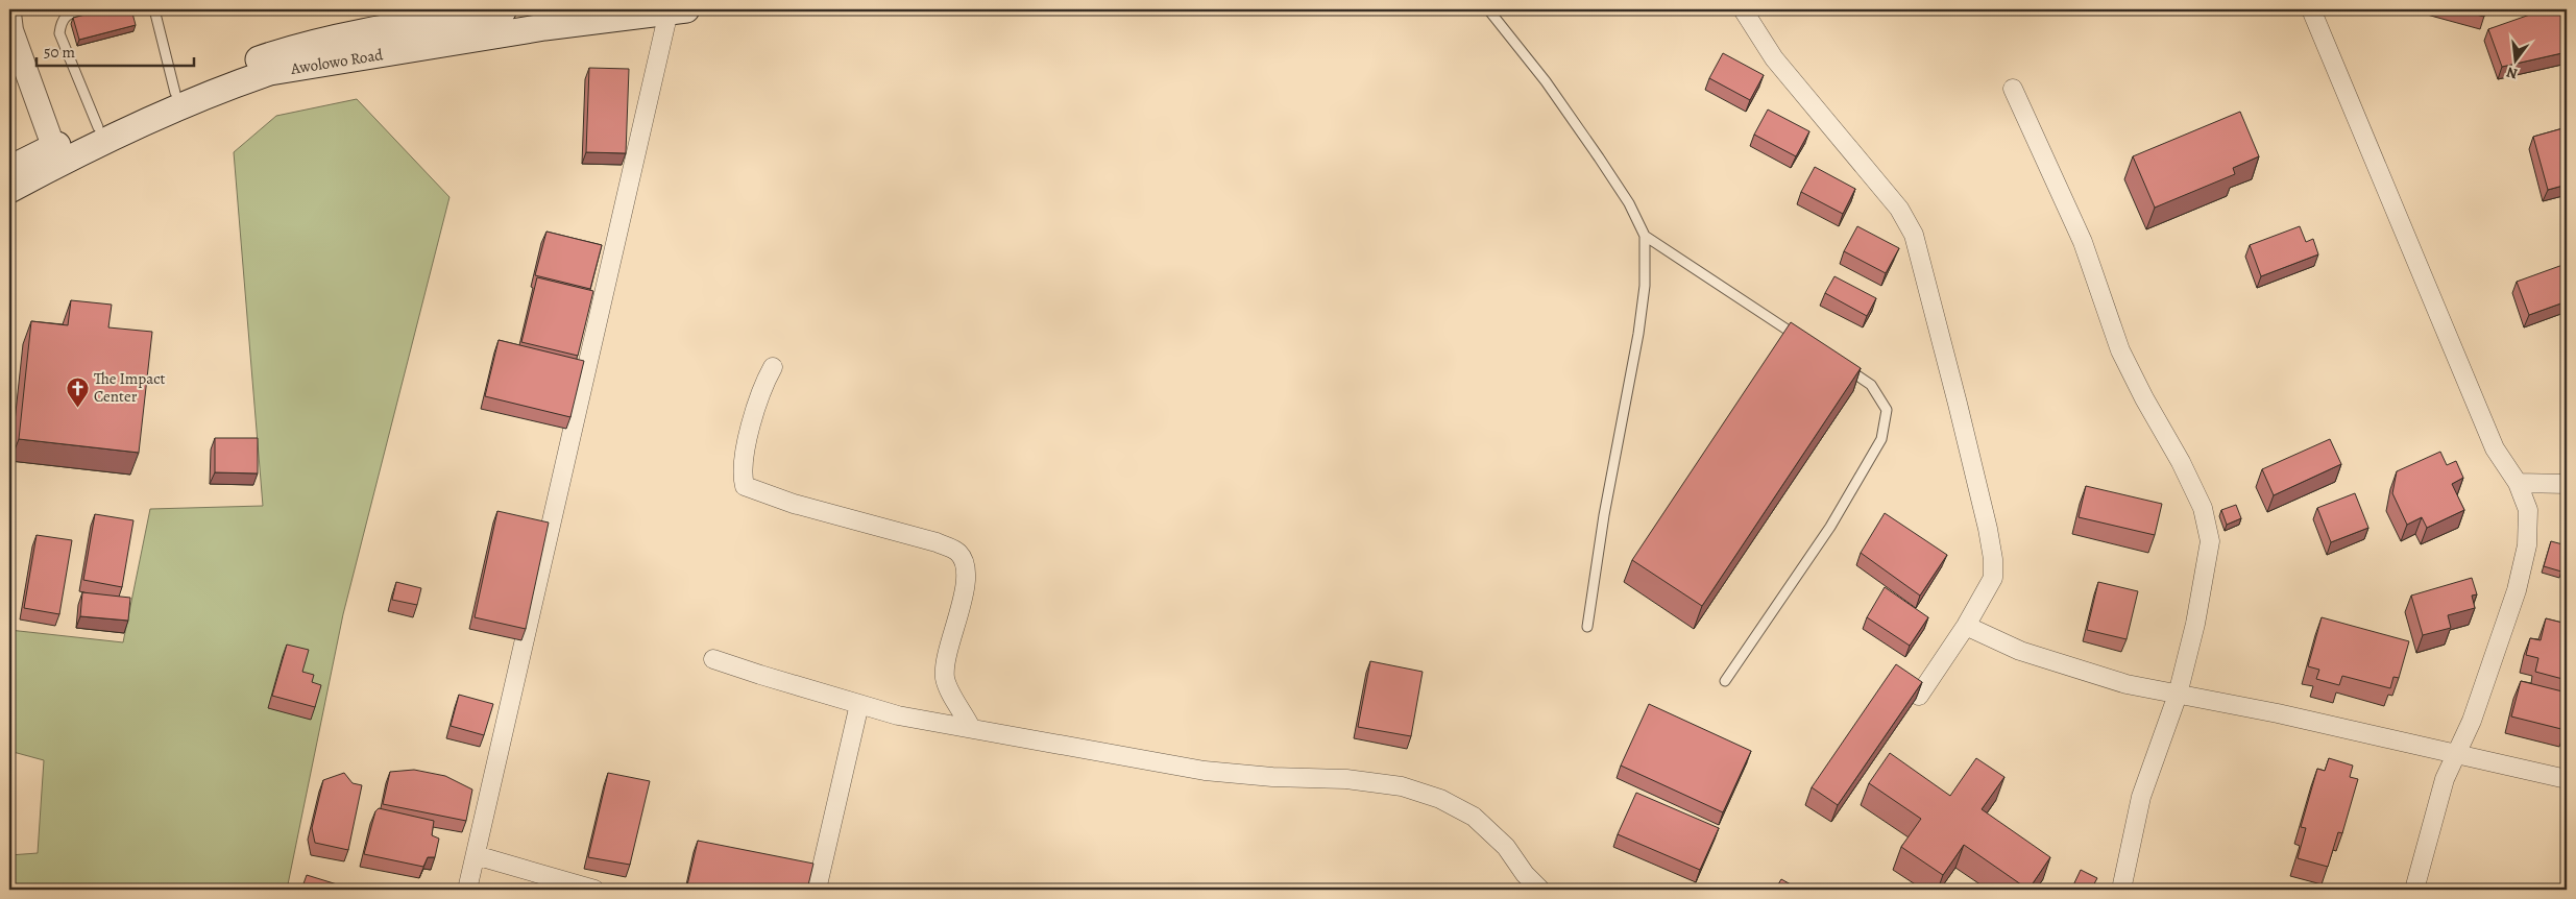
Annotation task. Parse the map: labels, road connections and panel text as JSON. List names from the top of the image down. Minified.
{"streets":{"main road":["Awolowo Road"]},"places":{"church":["The Impact Center"]},"scale_bar":"50 m","north":"bottom"}
